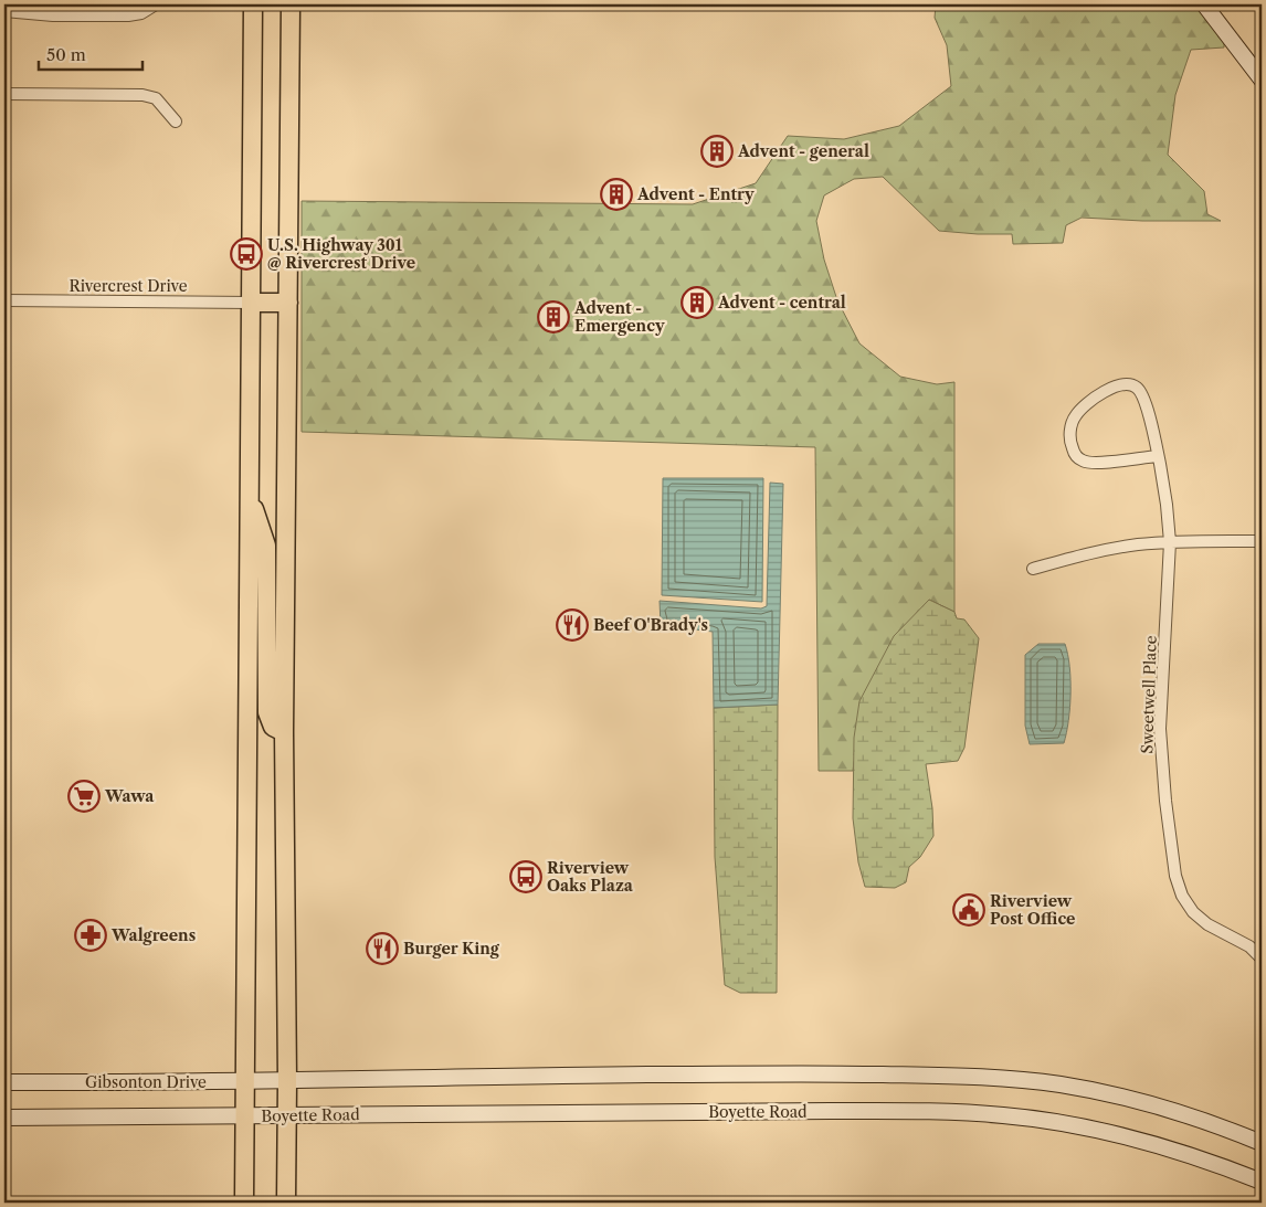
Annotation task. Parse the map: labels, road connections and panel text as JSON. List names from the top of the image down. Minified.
{"streets":{"main road":["Gibsonton Drive","Boyette Road"],"street":["Rivercrest Drive","Sweetwell Place"]},"places":{"building":["Advent - general","Advent - Entry","Advent - central","Advent - Emergency"],"bus stop":["U.S. Highway 301 @ Rivercrest Drive","Riverview Oaks Plaza"],"restaurant":["Beef O'Brady's","Burger King"],"supermarket":["Wawa"],"public building":["Riverview Post Office"],"pharmacy":["Walgreens"]},"scale_bar":"50 m"}
